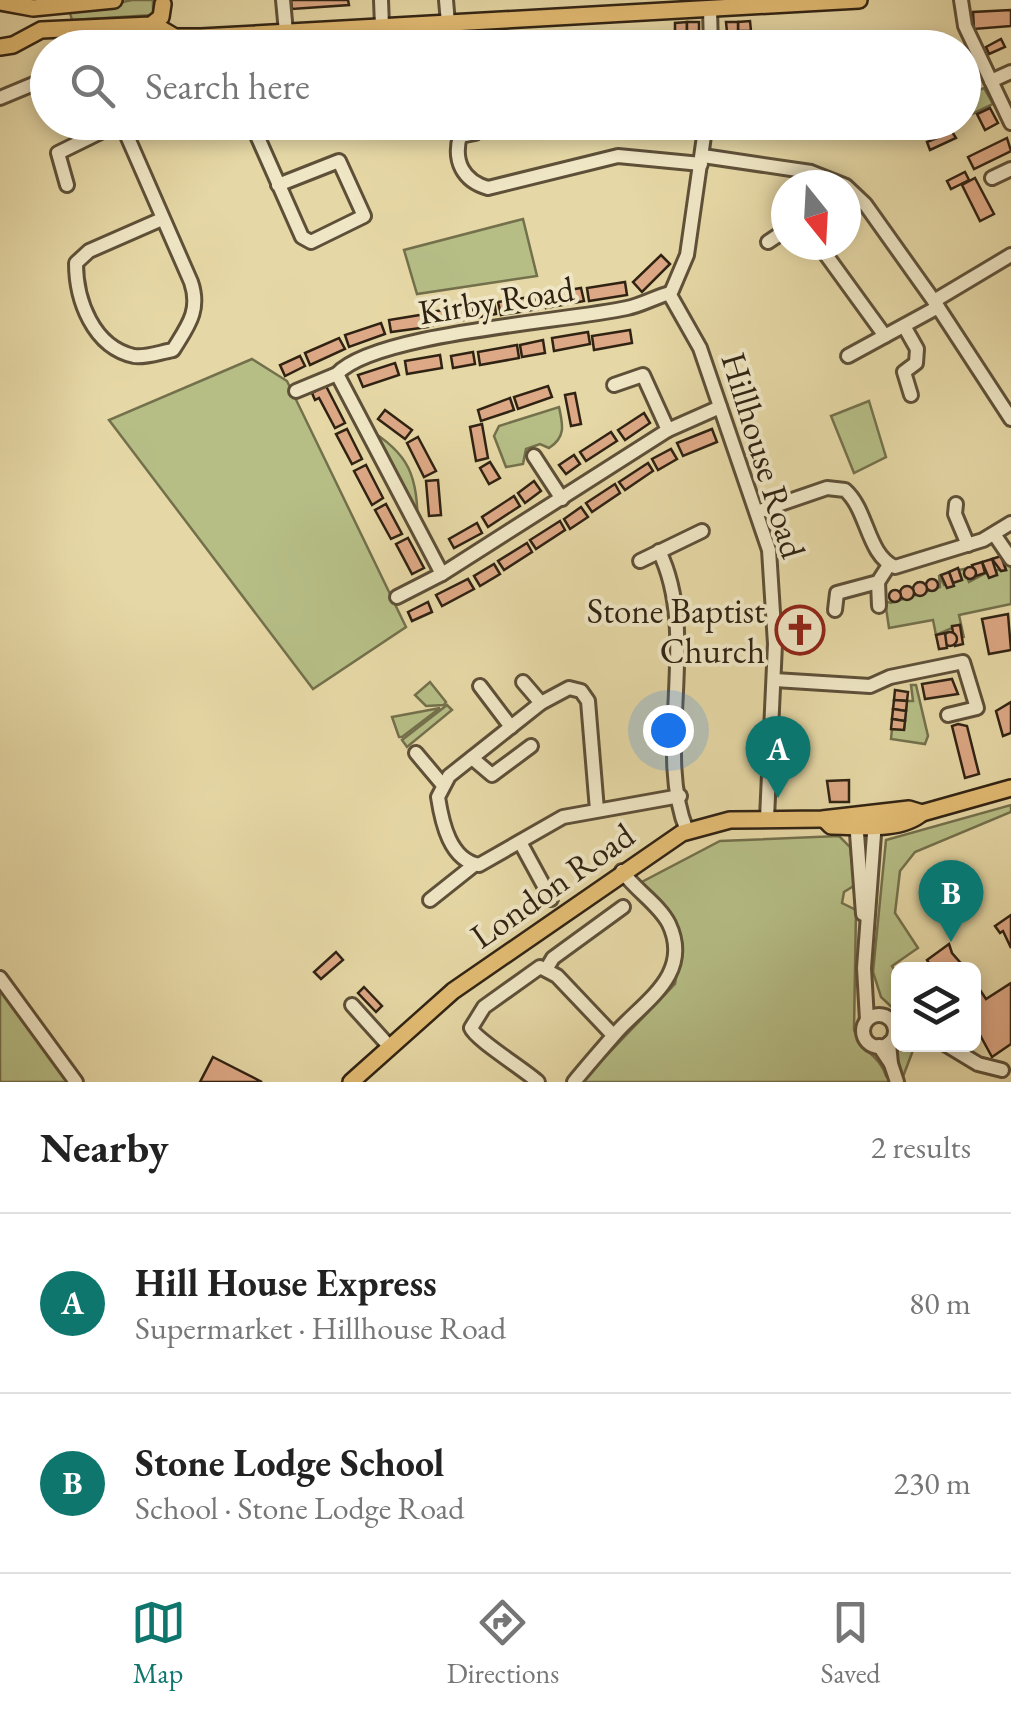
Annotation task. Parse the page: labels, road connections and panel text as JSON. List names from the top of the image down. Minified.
{"streets":{"main road":["London Road"],"street":["Kirby Road","Hillhouse Road"]},"crossings":[["Kirby Road","Hillhouse Road"],["Hillhouse Road","London Road"]],"places":{"church":["Stone Baptist Church"]},"north":"bottom","page":{"search":"Search here","pins":["A","B"],"heading":["Nearby","2 results"],"list":[{"mark":"A","name":"Hill House Express","note":"Supermarket · Hillhouse Road","value":"80 m"},{"mark":"B","name":"Stone Lodge School","note":"School · Stone Lodge Road","value":"230 m"}],"nav":["Map","Directions","Saved"]}}
